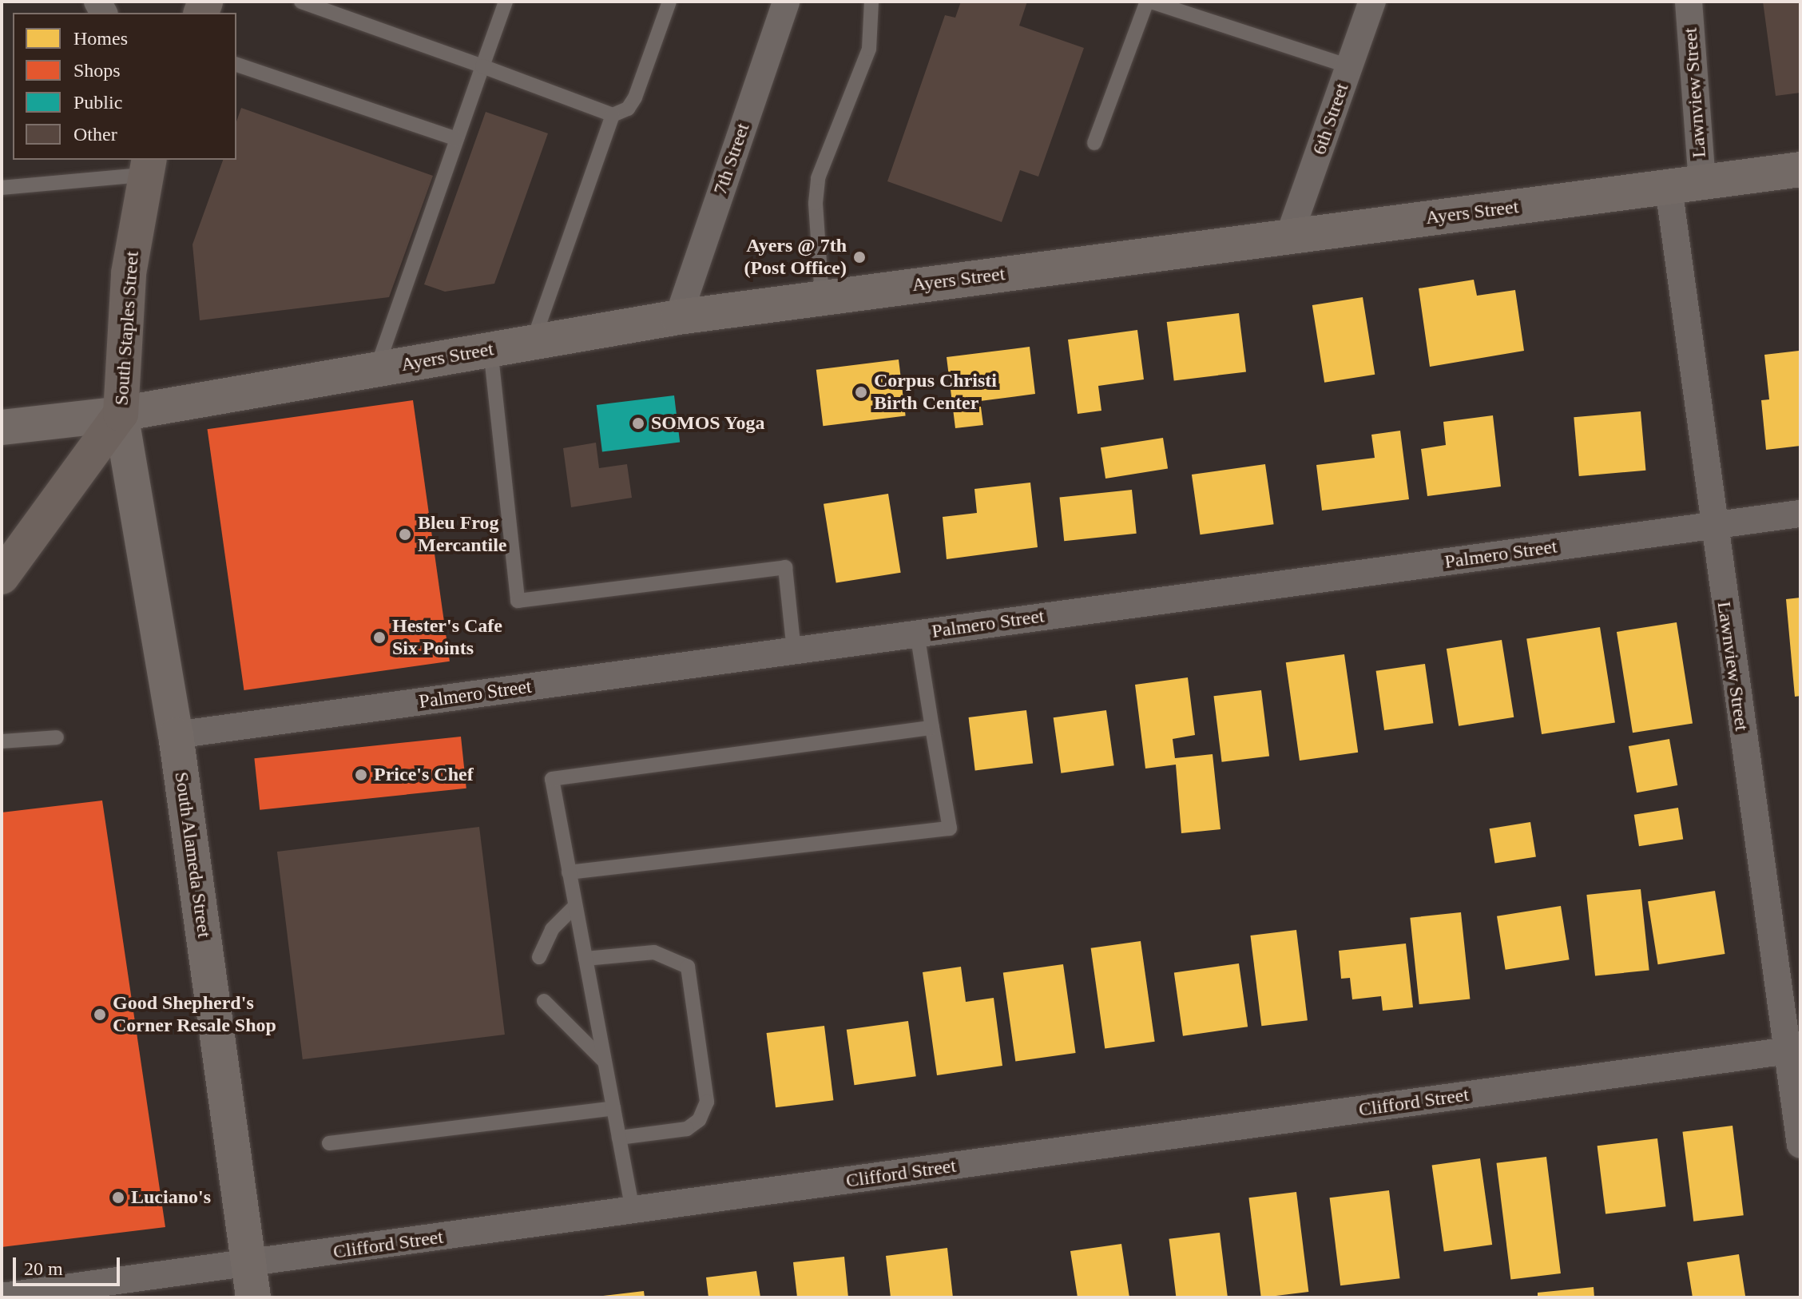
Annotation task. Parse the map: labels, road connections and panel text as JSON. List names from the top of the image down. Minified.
{"streets":{"main road":["Ayers Street","South Staples Street","South Alameda Street"],"street":["Lawnview Street","6th Street","7th Street","Palmero Street","Clifford Street"]},"crossings":[["Lawnview Street","Ayers Street"],["Lawnview Street","Palmero Street"],["Lawnview Street","Clifford Street"],["6th Street","Ayers Street"],["7th Street","Ayers Street"],["Ayers Street","South Staples Street"],["Ayers Street","South Alameda Street"],["South Staples Street","South Alameda Street"],["Palmero Street","South Alameda Street"],["South Alameda Street","Clifford Street"]],"places":["Ayers @ 7th (Post Office)","Corpus Christi Birth Center","SOMOS Yoga","Bleu Frog Mercantile","Hester's Cafe Six Points","Price's Chef","Good Shepherd's Corner Resale Shop","Luciano's"],"legend":["Homes","Shops","Public","Other"],"scale_bar":"20 m"}
